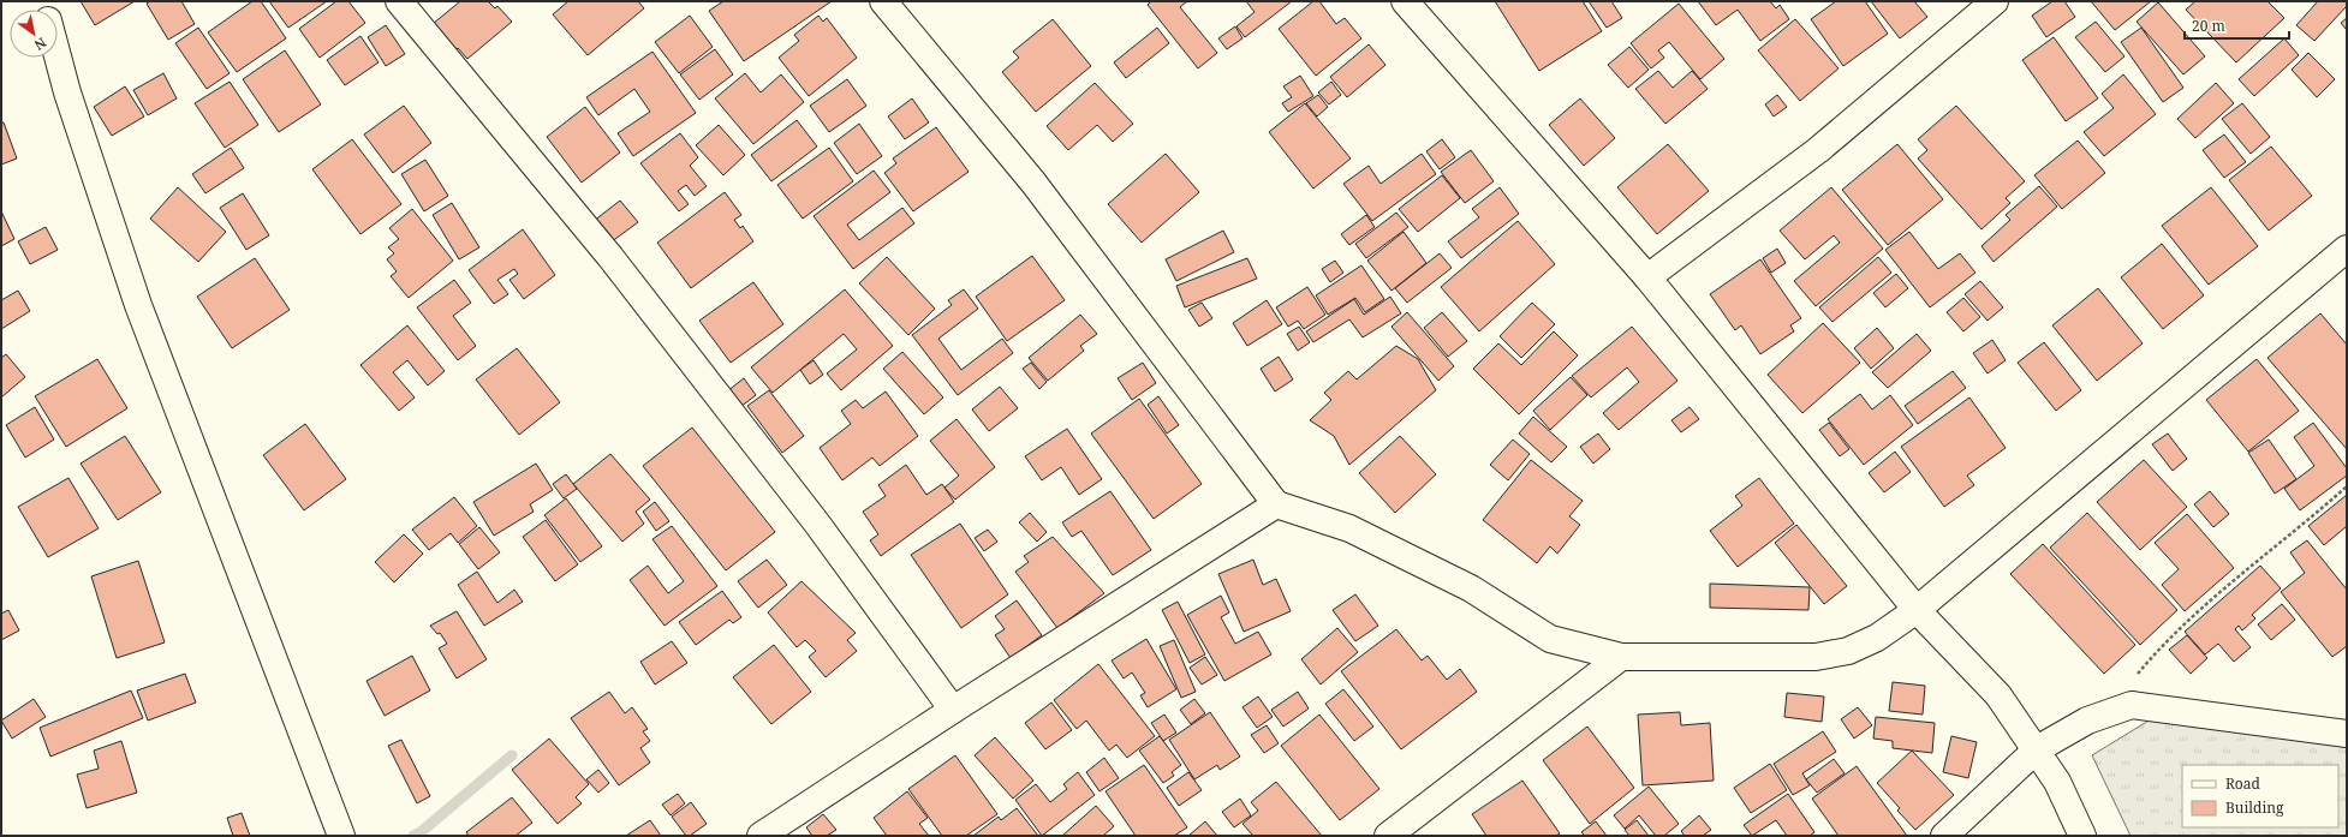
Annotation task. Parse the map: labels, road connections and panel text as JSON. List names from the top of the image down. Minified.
{"legend":["Road","Building"],"scale_bar":"20 m","north":"bottom right"}
